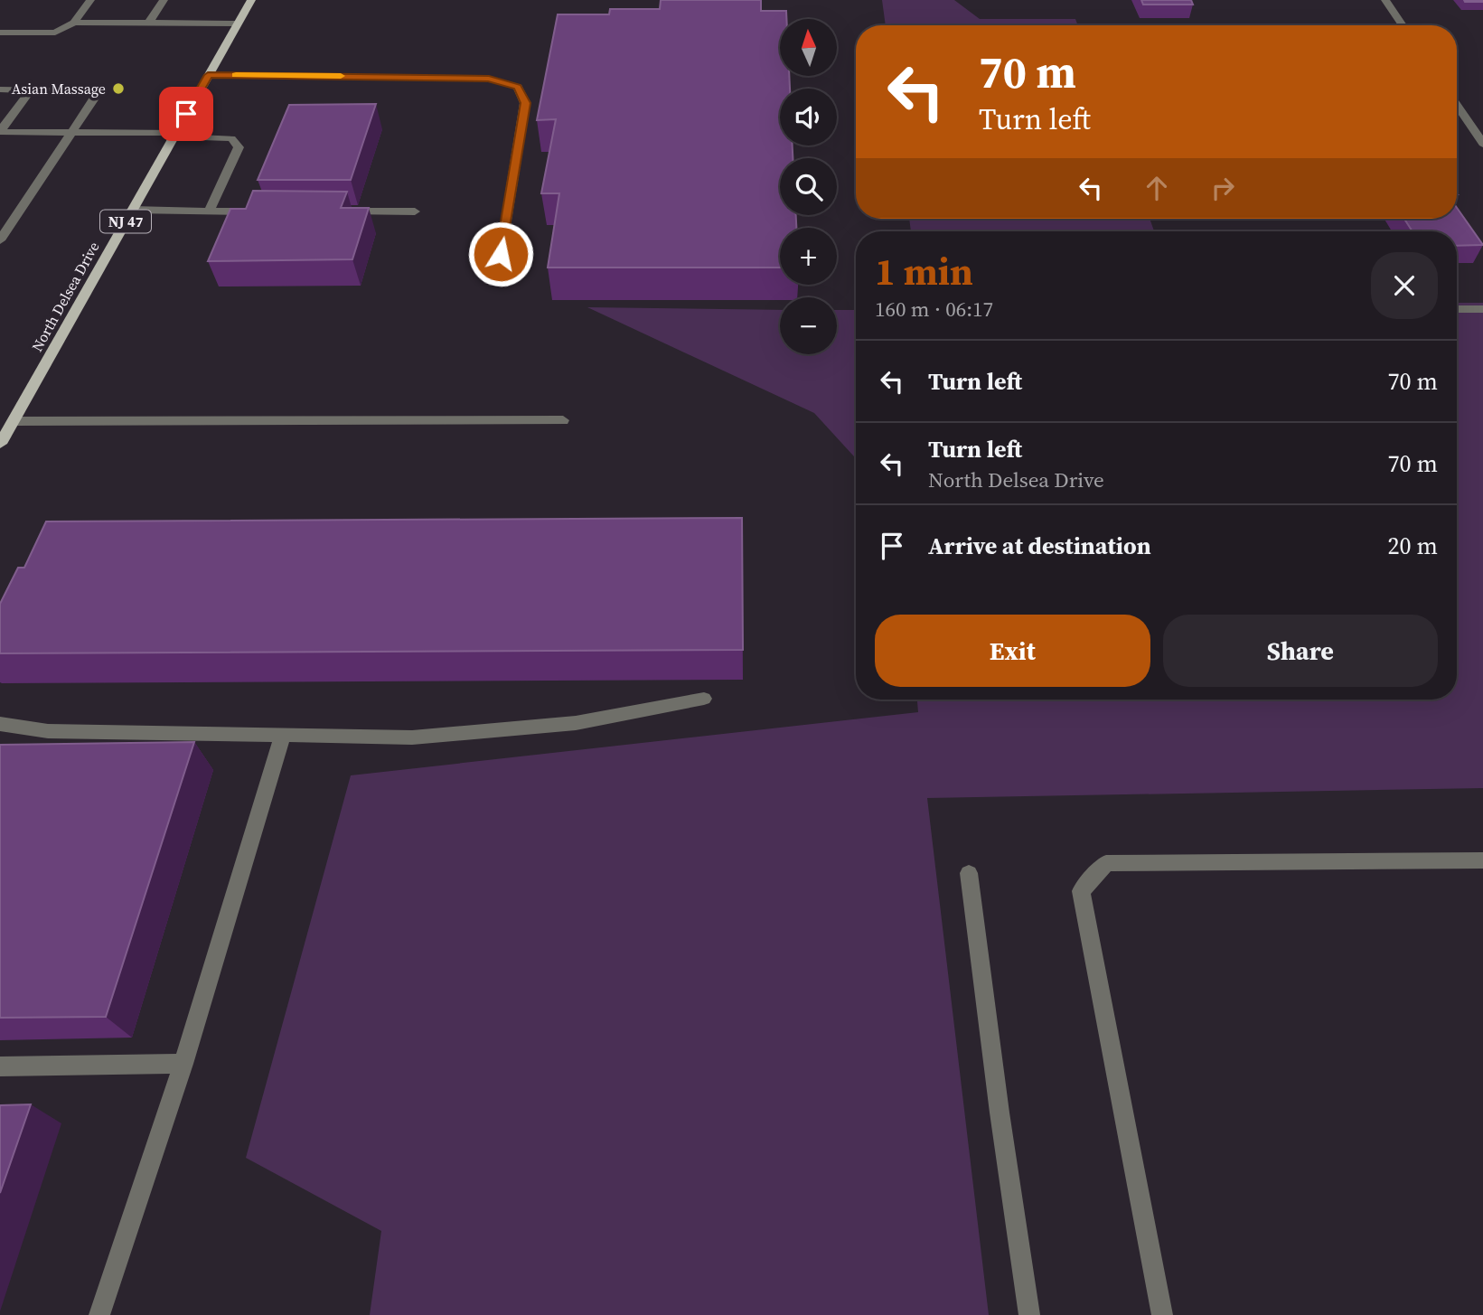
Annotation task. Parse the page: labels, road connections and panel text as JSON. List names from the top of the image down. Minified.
{"streets":{"main road":["NJ 47","North Delsea Drive"]},"places":["Asian Massage"],"north":"top","page":{"map_buttons":["+","−"],"turn":["70 m","Turn left"],"heading":["1 min","160 m · 06:17"],"list":[{"name":"Turn left","value":"70 m"},{"name":"Turn left","note":"North Delsea Drive","value":"70 m"},{"name":"Arrive at destination","value":"20 m"}],"buttons":["Exit","Share"]}}
